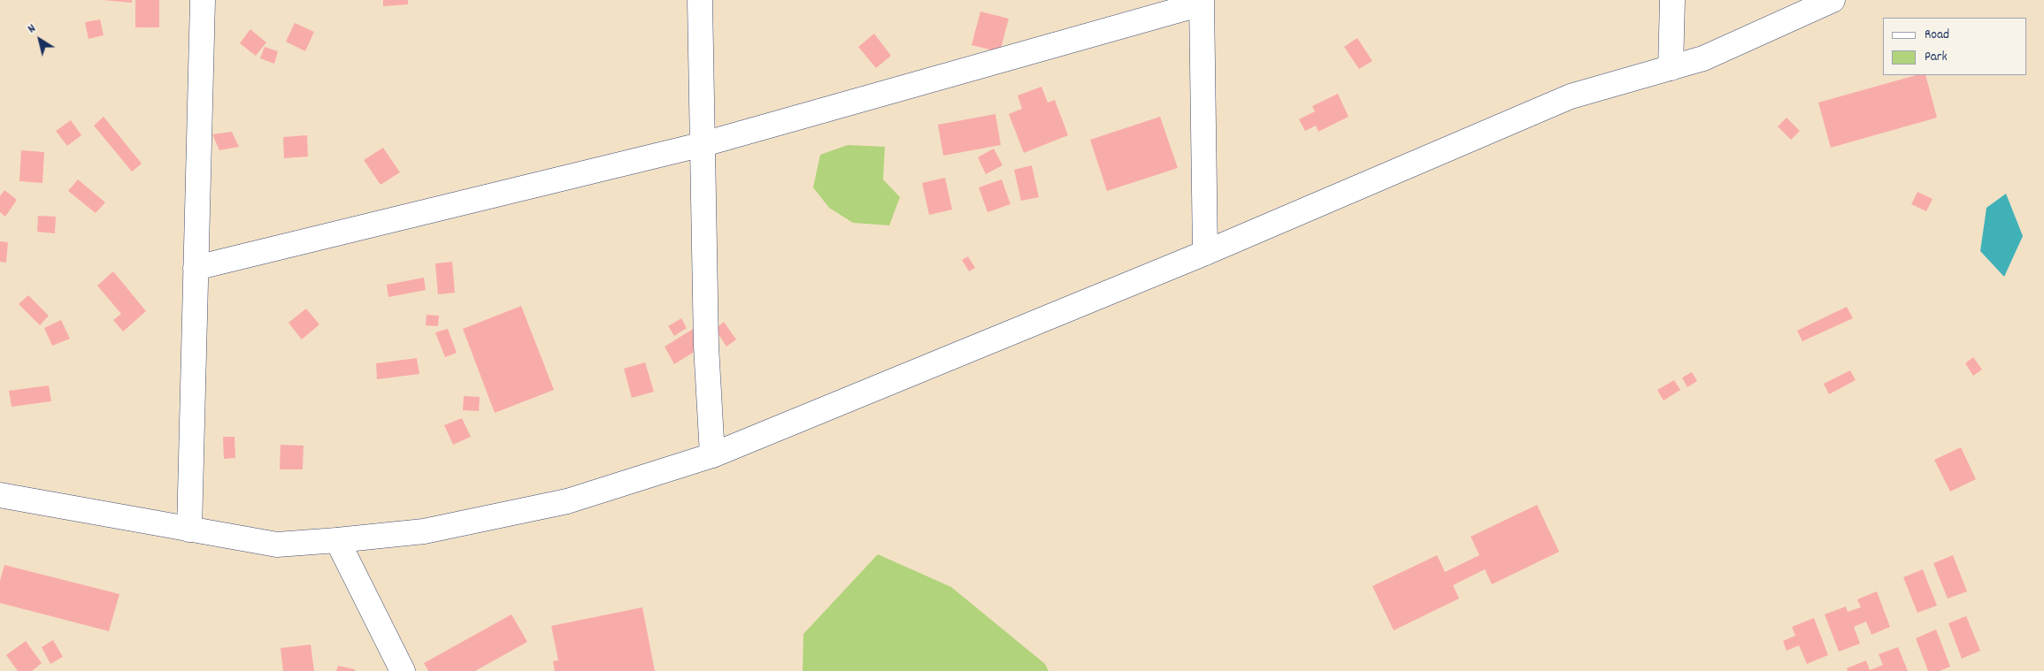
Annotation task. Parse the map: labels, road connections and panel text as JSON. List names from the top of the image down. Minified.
{"legend":["Road","Park"],"north":"top left"}
